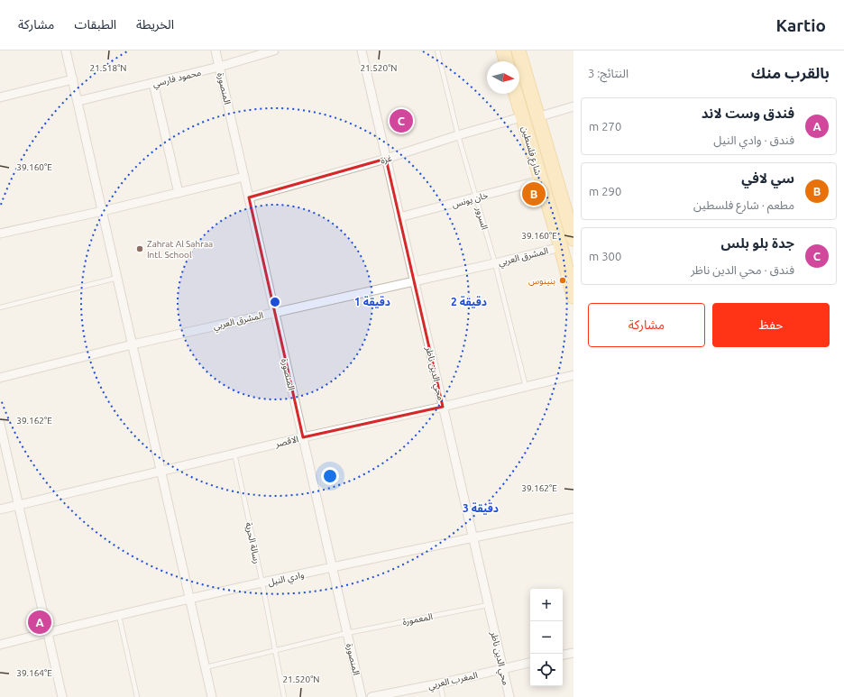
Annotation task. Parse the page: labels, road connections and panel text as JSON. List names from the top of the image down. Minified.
{"streets":{"main road":["شارع فلسطين"],"street":["محمود فارسي","المنصورة","غزة","خان يونس","المشرق العربي","محي الدين ناظر","الاقصر","وادي النيل","المغرب العربي"],"lane":["السرور","رسالة الحرية","المعمورة"]},"crossings":[["محمود فارسي","المنصورة"],["المنصورة","غزة"],["المنصورة","المشرق العربي"],["المنصورة","الاقصر"],["المنصورة","وادي النيل"],["المنصورة","المعمورة"],["شارع فلسطين","غزة"],["شارع فلسطين","خان يونس"],["شارع فلسطين","المشرق العربي"],["غزة","السرور"],["غزة","محي الدين ناظر"],["خان يونس","السرور"],["خان يونس","محي الدين ناظر"],["السرور","المشرق العربي"],["السرور","الاقصر"],["المشرق العربي","محي الدين ناظر"],["محي الدين ناظر","الاقصر"],["محي الدين ناظر","وادي النيل"],["محي الدين ناظر","المعمورة"],["محي الدين ناظر","المغرب العربي"],["الاقصر","رسالة الحرية"],["رسالة الحرية","وادي النيل"],["رسالة الحرية","المعمورة"]],"places":["Zahrat Al Sahraa Intl. School","بنينوس"],"north":"right","page":{"header":"Kartio","nav":["الخريطة","الطبقات","مشاركة"],"heading":["بالقرب منك","النتائج: 3"],"list":[{"mark":"A","name":"فندق وست لاند","note":"فندق · وادي النيل","value":"270 m"},{"mark":"B","name":"سي لافي","note":"مطعم · شارع فلسطين","value":"290 m"},{"mark":"C","name":"جدة بلو بلس","note":"فندق · محي الدين ناظر","value":"300 m"}],"pins":["C","B","A"],"buttons":["حفظ","مشاركة"],"map_buttons":["+","−"]},"coordinates":["21.518°N","21.520°N","39.160°E","39.162°E","39.164°E"],"rings":["1 دقيقة","2 دقيقة","3 دقيقة"]}
